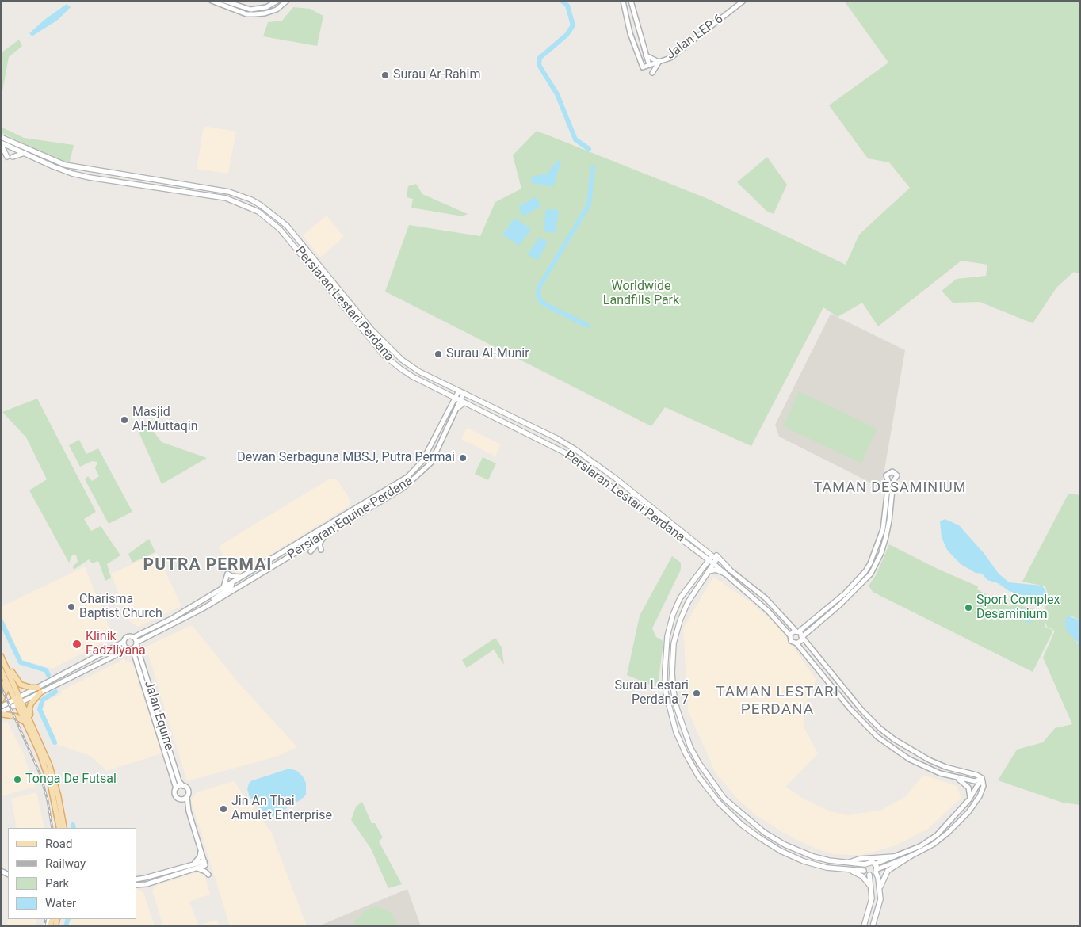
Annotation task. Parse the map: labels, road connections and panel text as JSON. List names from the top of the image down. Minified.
{"streets":{"main road":["Persiaran Lestari Perdana"],"street":["Jalan LEP 6","Persiaran Equine Perdana","Jalan Equine"]},"crossings":[["Persiaran Lestari Perdana","Persiaran Equine Perdana"],["Persiaran Equine Perdana","Jalan Equine"]],"districts":["TAMAN DESAMINIUM","PUTRA PERMAI","TAMAN LESTARI PERDANA"],"parks":["Worldwide Landfills Park"],"places":["Surau Ar-Rahim","Surau Al-Munir","Masjid Al-Muttaqin","Dewan Serbaguna MBSJ, Putra Permai","Charisma Baptist Church","Sport Complex Desaminium","Klinik Fadzliyana","Surau Lestari Perdana 7","Tonga De Futsal","Jin An Thai Amulet Enterprise"],"legend":["Road","Railway","Park","Water"]}
